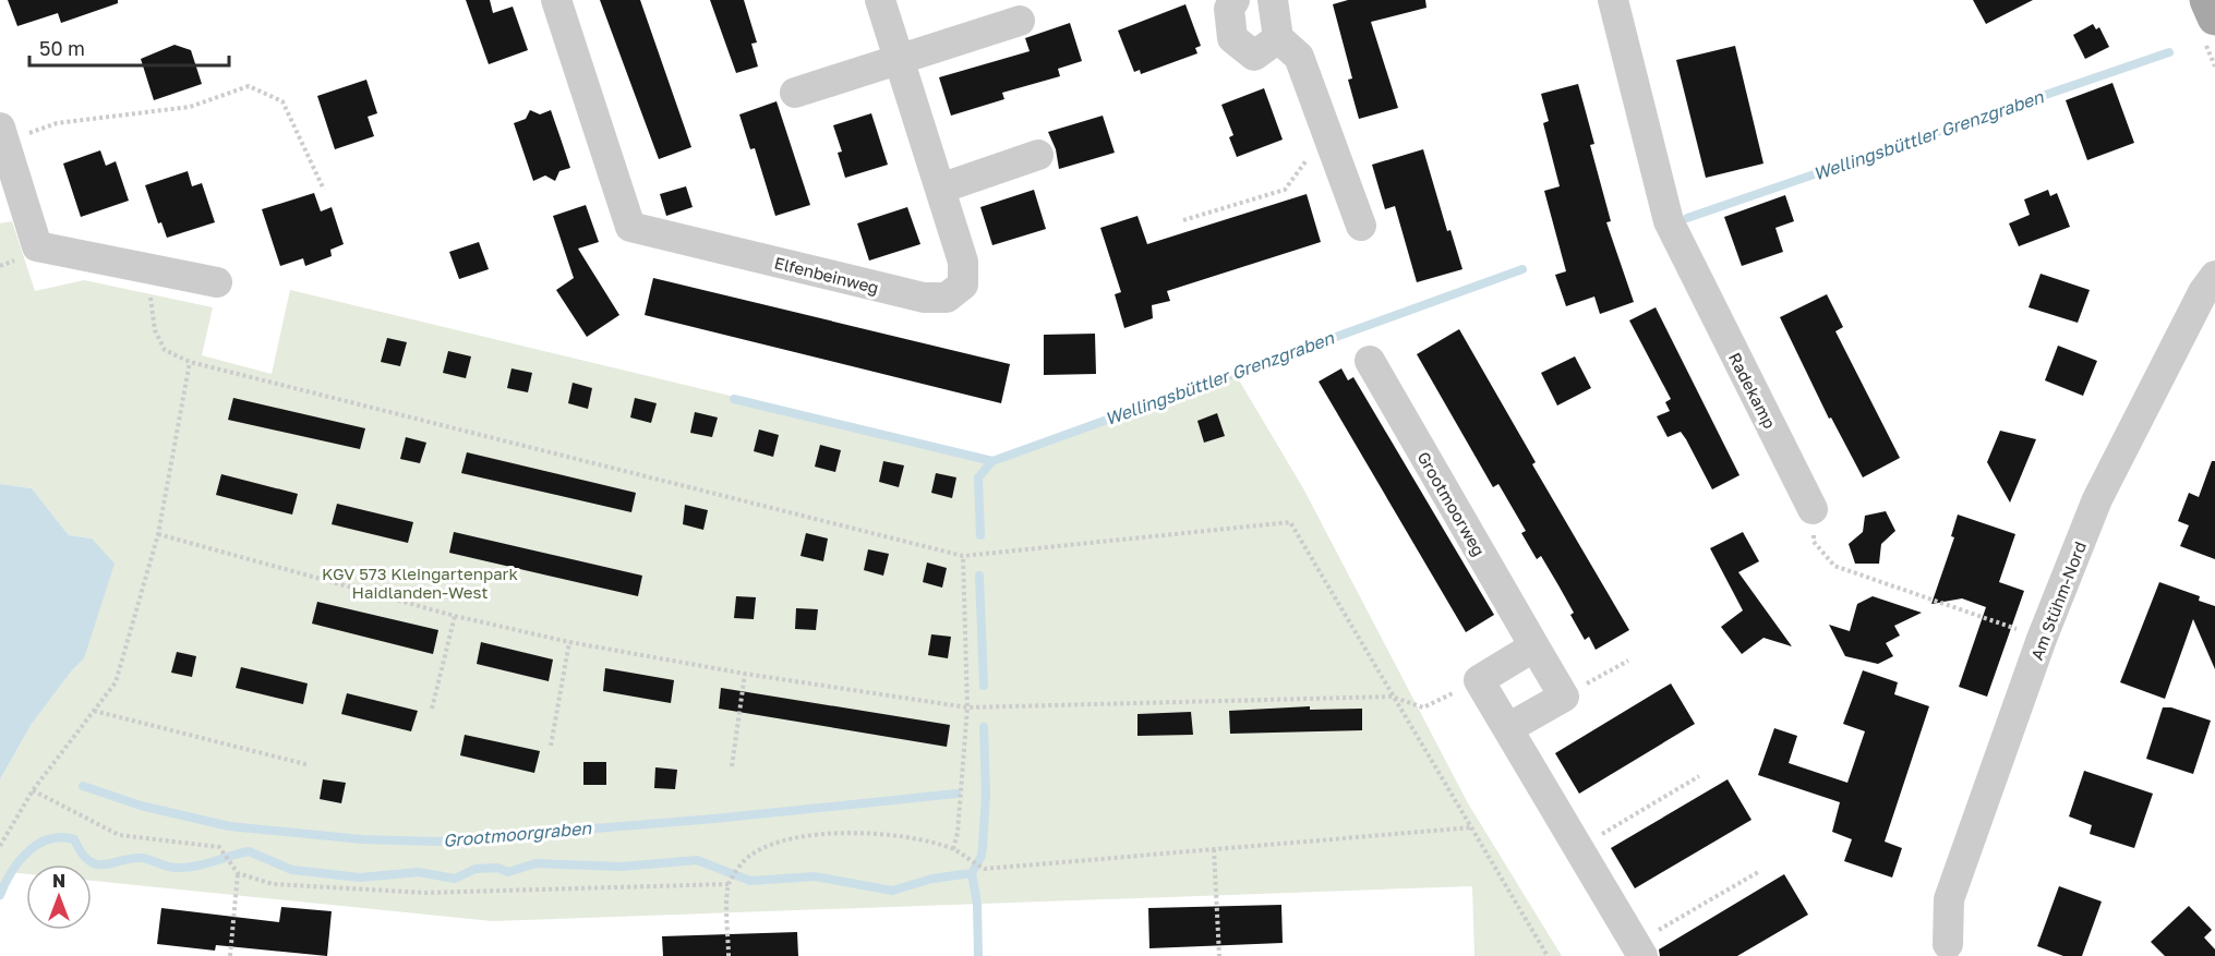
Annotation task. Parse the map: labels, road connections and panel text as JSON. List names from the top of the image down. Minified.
{"streets":{"street":["Elfenbeinweg","Radekamp","Grootmoorweg","Am Stühm-Nord"]},"water":["Wellingsbüttler Grenzgraben","Grootmoorgraben"],"parks":["KGV 573 Kleingartenpark Haidlanden-West"],"scale_bar":"50 m","north":"top"}
